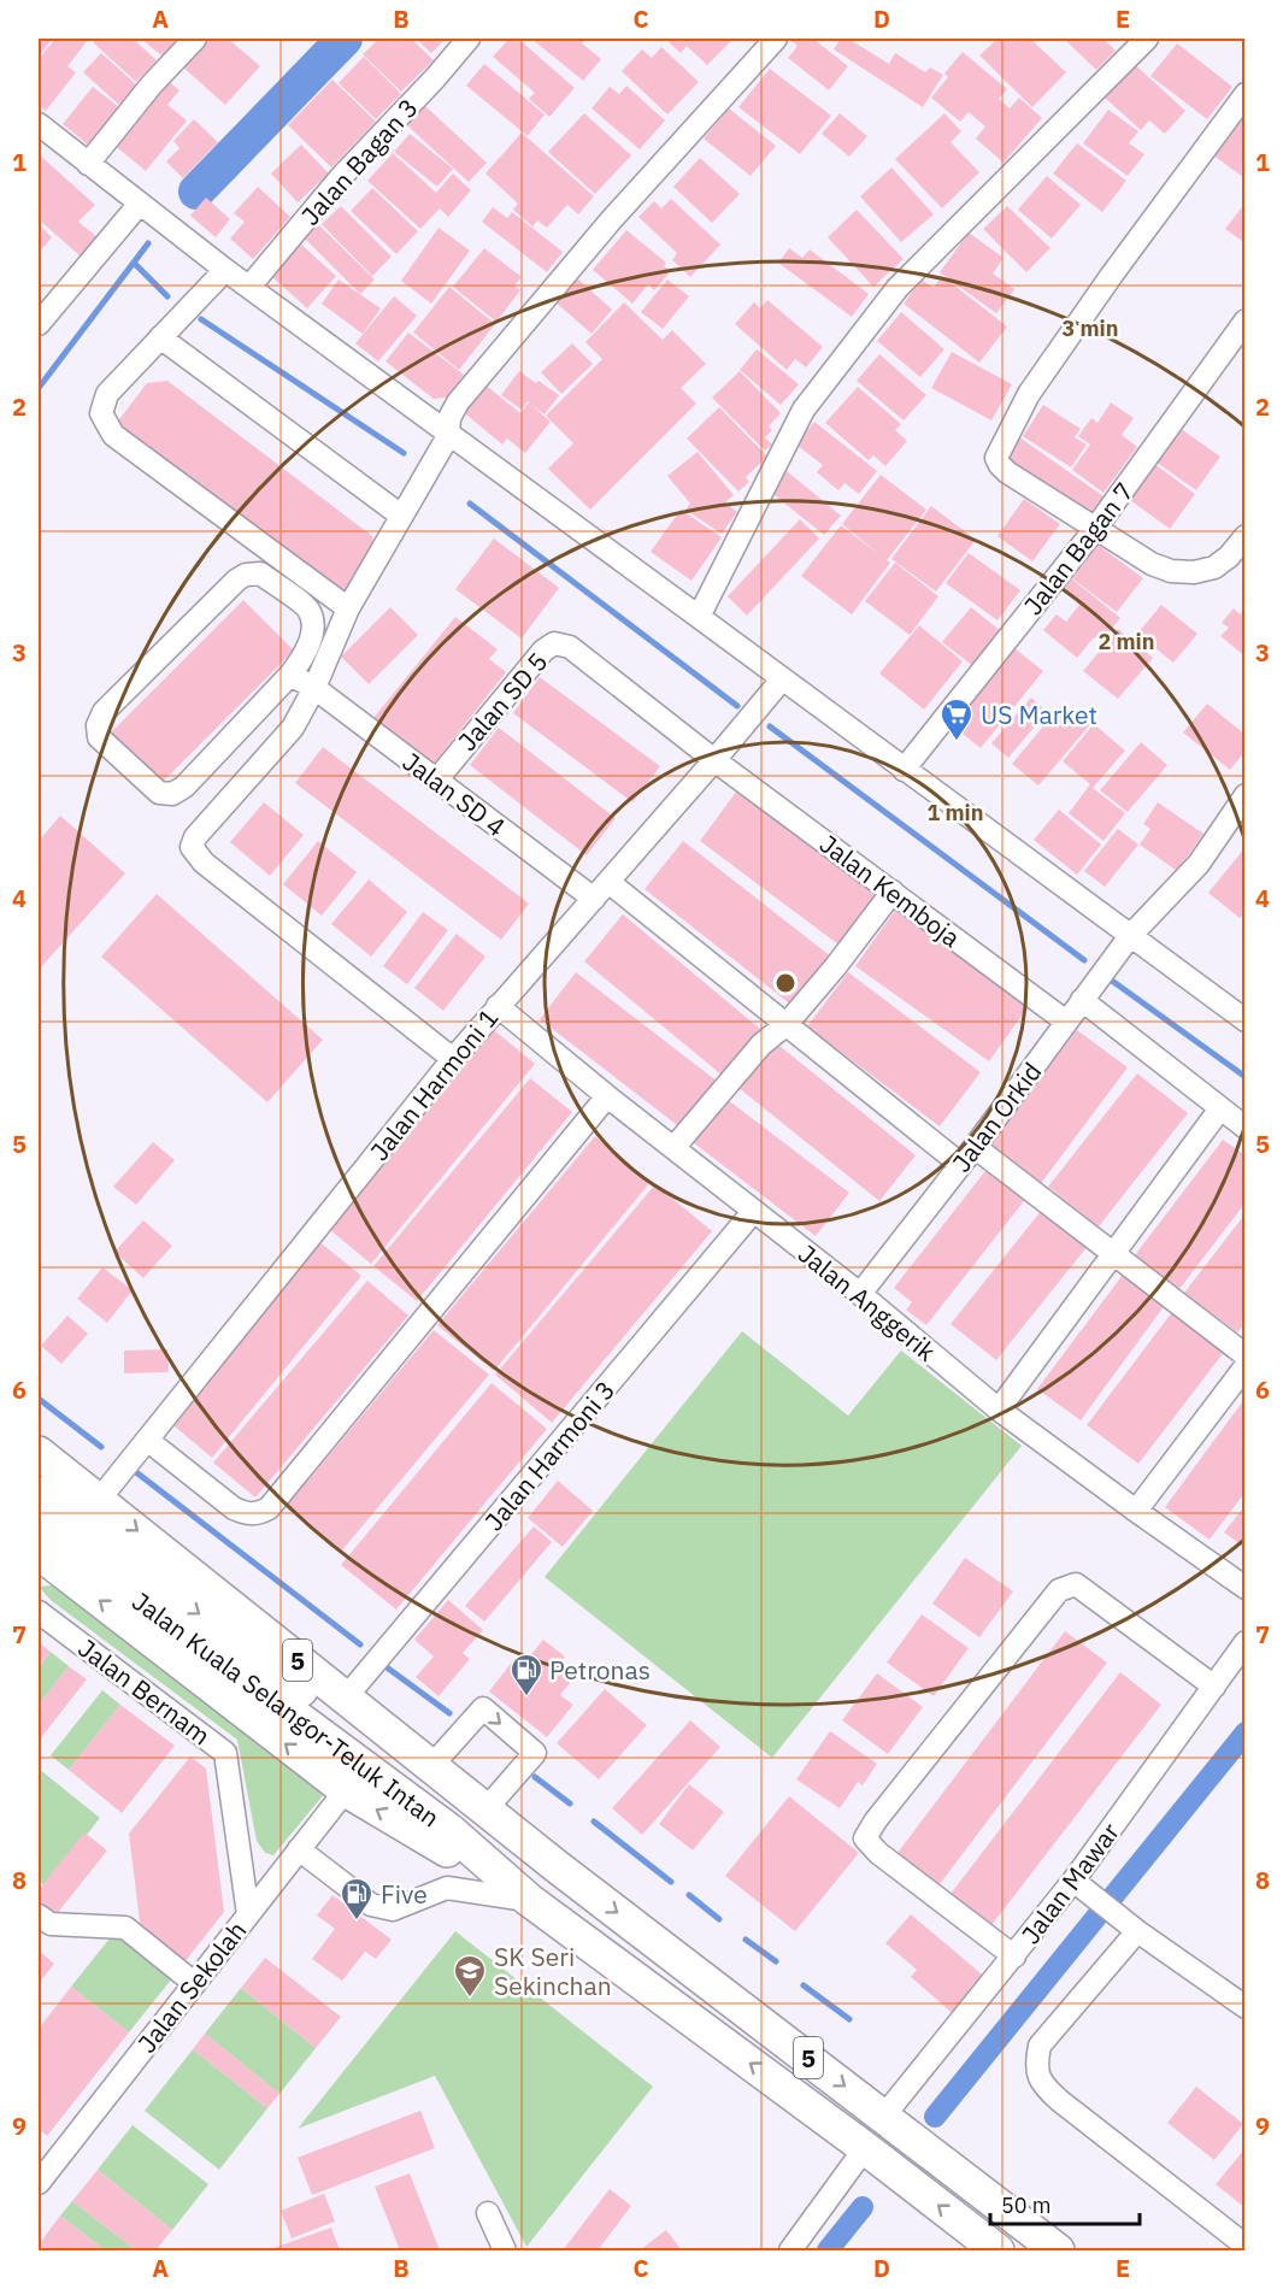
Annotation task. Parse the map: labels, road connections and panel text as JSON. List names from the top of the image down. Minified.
{"streets":{"highway":["5","Jalan Kuala Selangor-Teluk Intan"],"street":["Jalan Bagan 3","Jalan Bagan 7","Jalan SD 5","Jalan SD 4","Jalan Kemboja","Jalan Harmoni 1","Jalan Orkid","Jalan Anggerik","Jalan Harmoni 3","Jalan Bernam","Jalan Mawar","Jalan Sekolah"]},"crossings":[["Jalan SD 5","Jalan SD 4"],["Jalan SD 5","Jalan Kemboja"],["Jalan SD 5","Jalan Harmoni 1"],["Jalan SD 4","Jalan Harmoni 1"],["Jalan Kemboja","Jalan Harmoni 1"],["Jalan Kemboja","Jalan Orkid"],["Jalan Harmoni 1","Jalan Anggerik"],["Jalan Harmoni 1","Jalan Kuala Selangor-Teluk Intan"],["Jalan Orkid","Jalan Anggerik"],["Jalan Anggerik","Jalan Harmoni 3"],["Jalan Harmoni 3","Jalan Kuala Selangor-Teluk Intan"],["5","Jalan Kuala Selangor-Teluk Intan"],["5","Jalan Sekolah"],["Jalan Bernam","Jalan Sekolah"],["Jalan Kuala Selangor-Teluk Intan","Jalan Mawar"],["Jalan Kuala Selangor-Teluk Intan","Jalan Sekolah"]],"places":{"supermarket":["US Market"],"fuel station":["Petronas","Five"],"school or university":["SK Seri Sekinchan"]},"scale_bar":"50 m","grid":{"columns":["A","B","C","D","E"],"rows":["1","2","3","4","5","6","7","8","9"]},"rings":["3 min","2 min","1 min"]}
